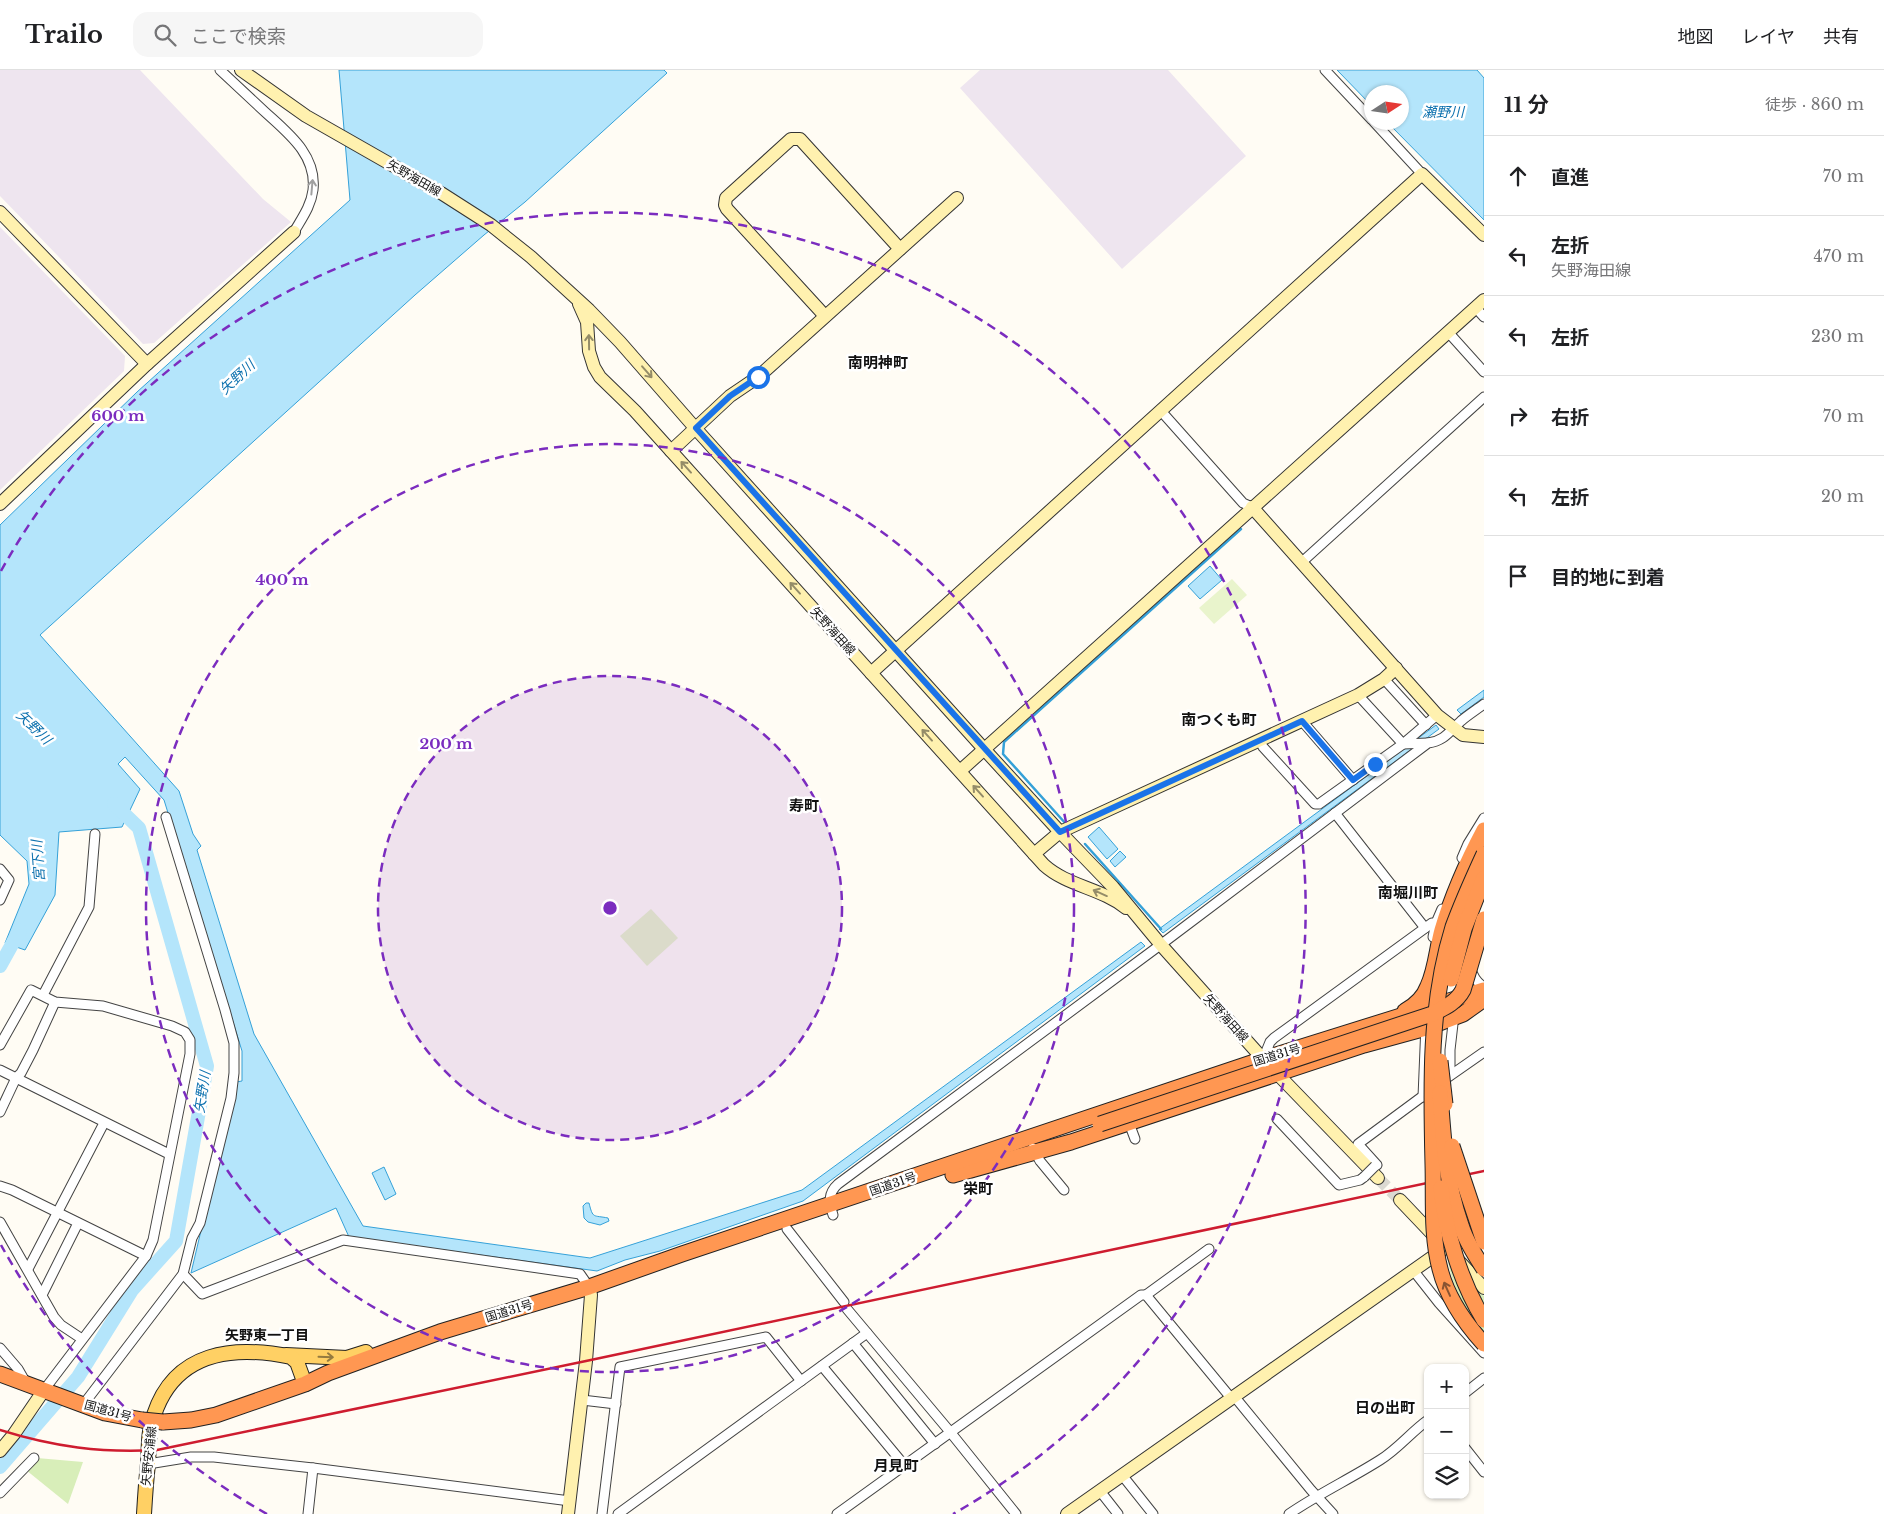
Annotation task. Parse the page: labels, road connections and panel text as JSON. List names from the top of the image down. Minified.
{"streets":{"highway":["国道31号"],"main road":["矢野安浦線"],"street":["矢野海田線"]},"crossings":[["矢野海田線","国道31号"],["国道31号","矢野安浦線"]],"districts":["南明神町","南つくも町","寿町","南堀川町","栄町","矢野東一丁目","日の出町","月見町"],"water":["瀬野川","矢野川","宮下川"],"north":"right","page":{"header":"Trailo","search":"ここで検索","nav":["地図","レイヤ","共有"],"heading":["11 分","徒歩 · 860 m"],"list":[["直進","70 m"],["左折","矢野海田線","470 m"],["左折","230 m"],["右折","70 m"],["左折","20 m"],"目的地に到着"],"map_buttons":["+","−"]},"rings":["600 m","400 m","200 m"]}
